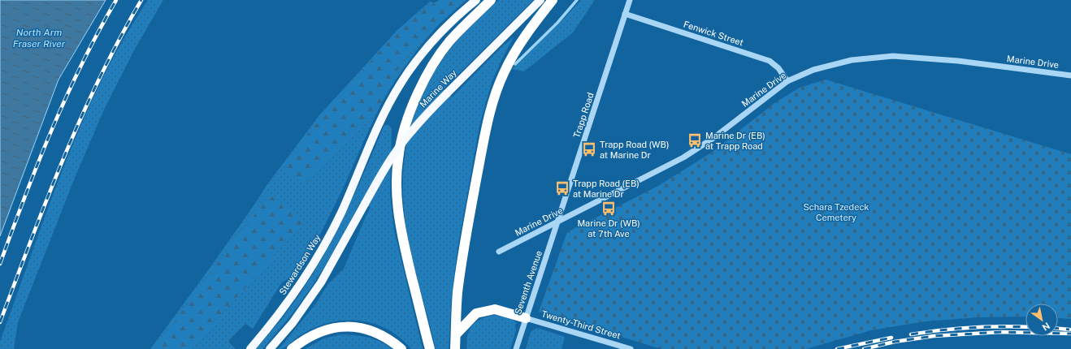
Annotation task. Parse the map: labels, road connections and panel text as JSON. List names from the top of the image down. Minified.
{"streets":{"main road":["Marine Way","Stewardson Way"],"street":["Fenwick Street","Marine Drive","Trapp Road","Seventh Avenue","Twenty-Third Street"]},"crossings":[["Fenwick Street","Marine Drive"],["Fenwick Street","Trapp Road"],["Marine Drive","Trapp Road"],["Marine Drive","Seventh Avenue"],["Trapp Road","Seventh Avenue"],["Seventh Avenue","Twenty-Third Street"]],"water":["North Arm Fraser River"],"parks":["Schara Tzedeck Cemetery"],"places":{"bus stop":["Marine Dr (EB) at Trapp Road","Trapp Road (WB) at Marine Dr","Trapp Road (EB) at Marine Dr","Marine Dr (WB) at 7th Ave"]},"north":"bottom right"}
